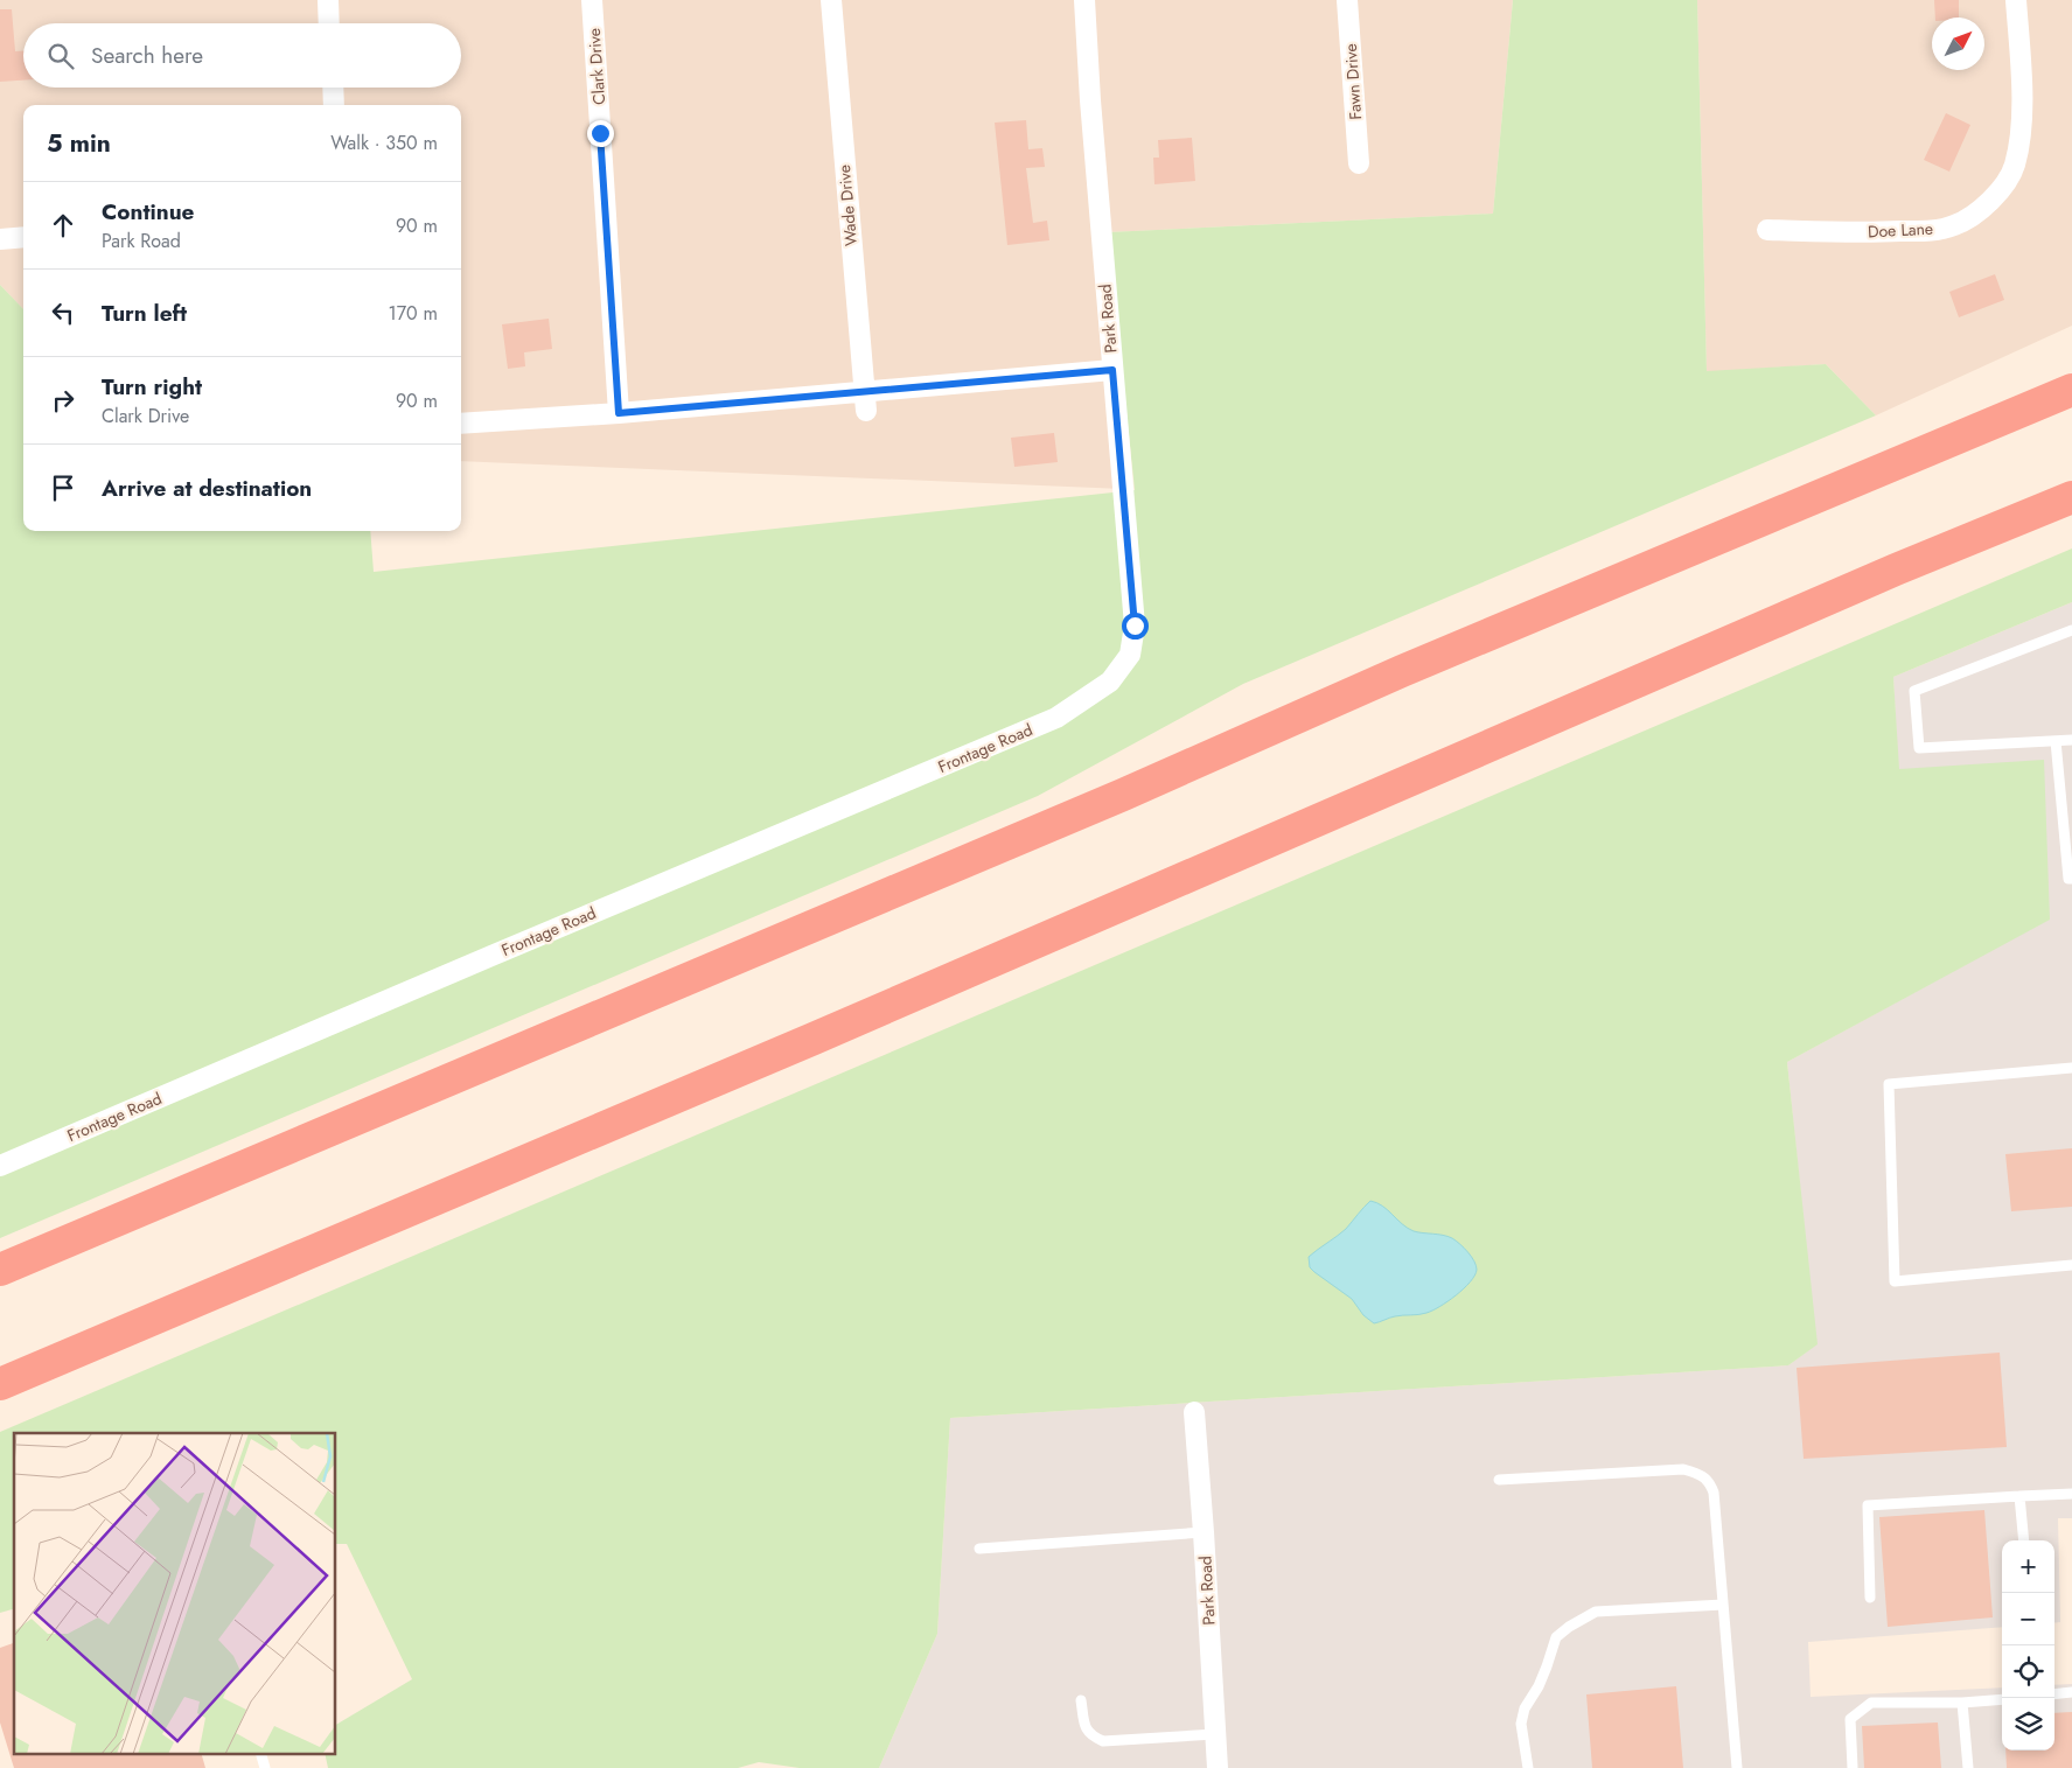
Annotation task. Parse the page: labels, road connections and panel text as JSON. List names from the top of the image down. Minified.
{"streets":{"street":["Clark Drive","Fawn Drive","Wade Drive","Doe Lane","Park Road","Frontage Road"]},"crossings":[["Park Road","Frontage Road"]],"north":"top right","page":{"search":"Search here","heading":["5 min","Walk · 350 m"],"list":[["Continue","Park Road","90 m"],["Turn left","170 m"],["Turn right","Clark Drive","90 m"],"Arrive at destination"],"map_buttons":["+","−"]}}
